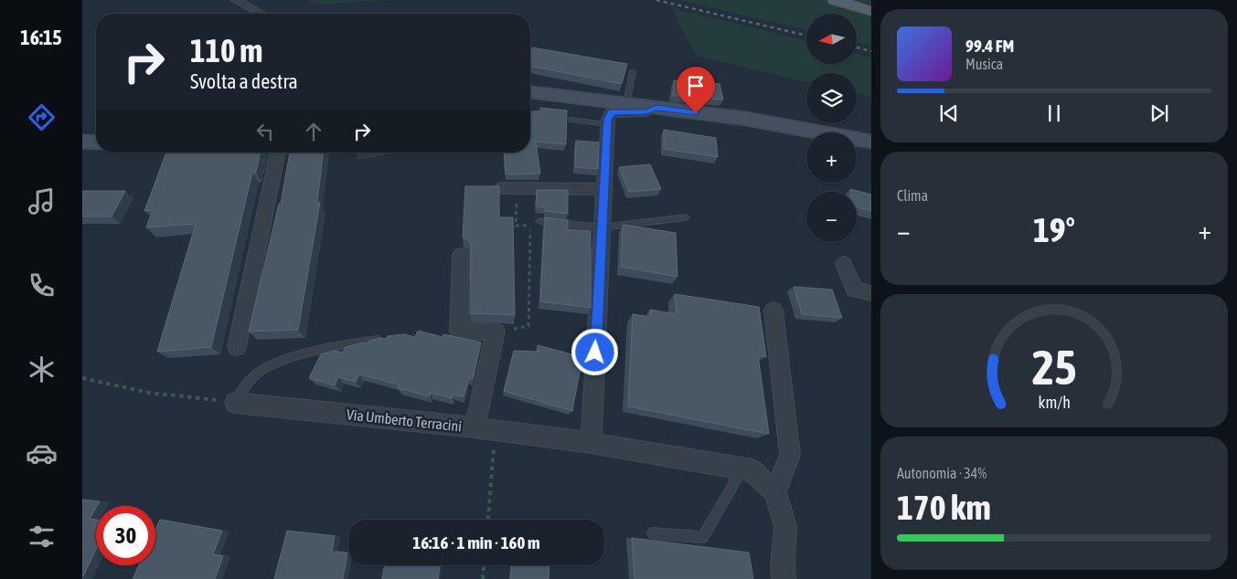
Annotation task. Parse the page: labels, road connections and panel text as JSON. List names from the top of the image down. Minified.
{"streets":{"street":["Via Umberto Terracini"]},"north":"left","page":{"tabs":"16:15","map_buttons":["+","−"],"turn":["110 m","Svolta a destra"],"song":["99.4 FM","Musica"],"tile":["Clima",["Autonomia · 34%","170 km"]],"heat":["−","19°","+"],"limit":"30","trip":"16:16 · 1 min · 160 m","gauge":["25","km/h"]}}
